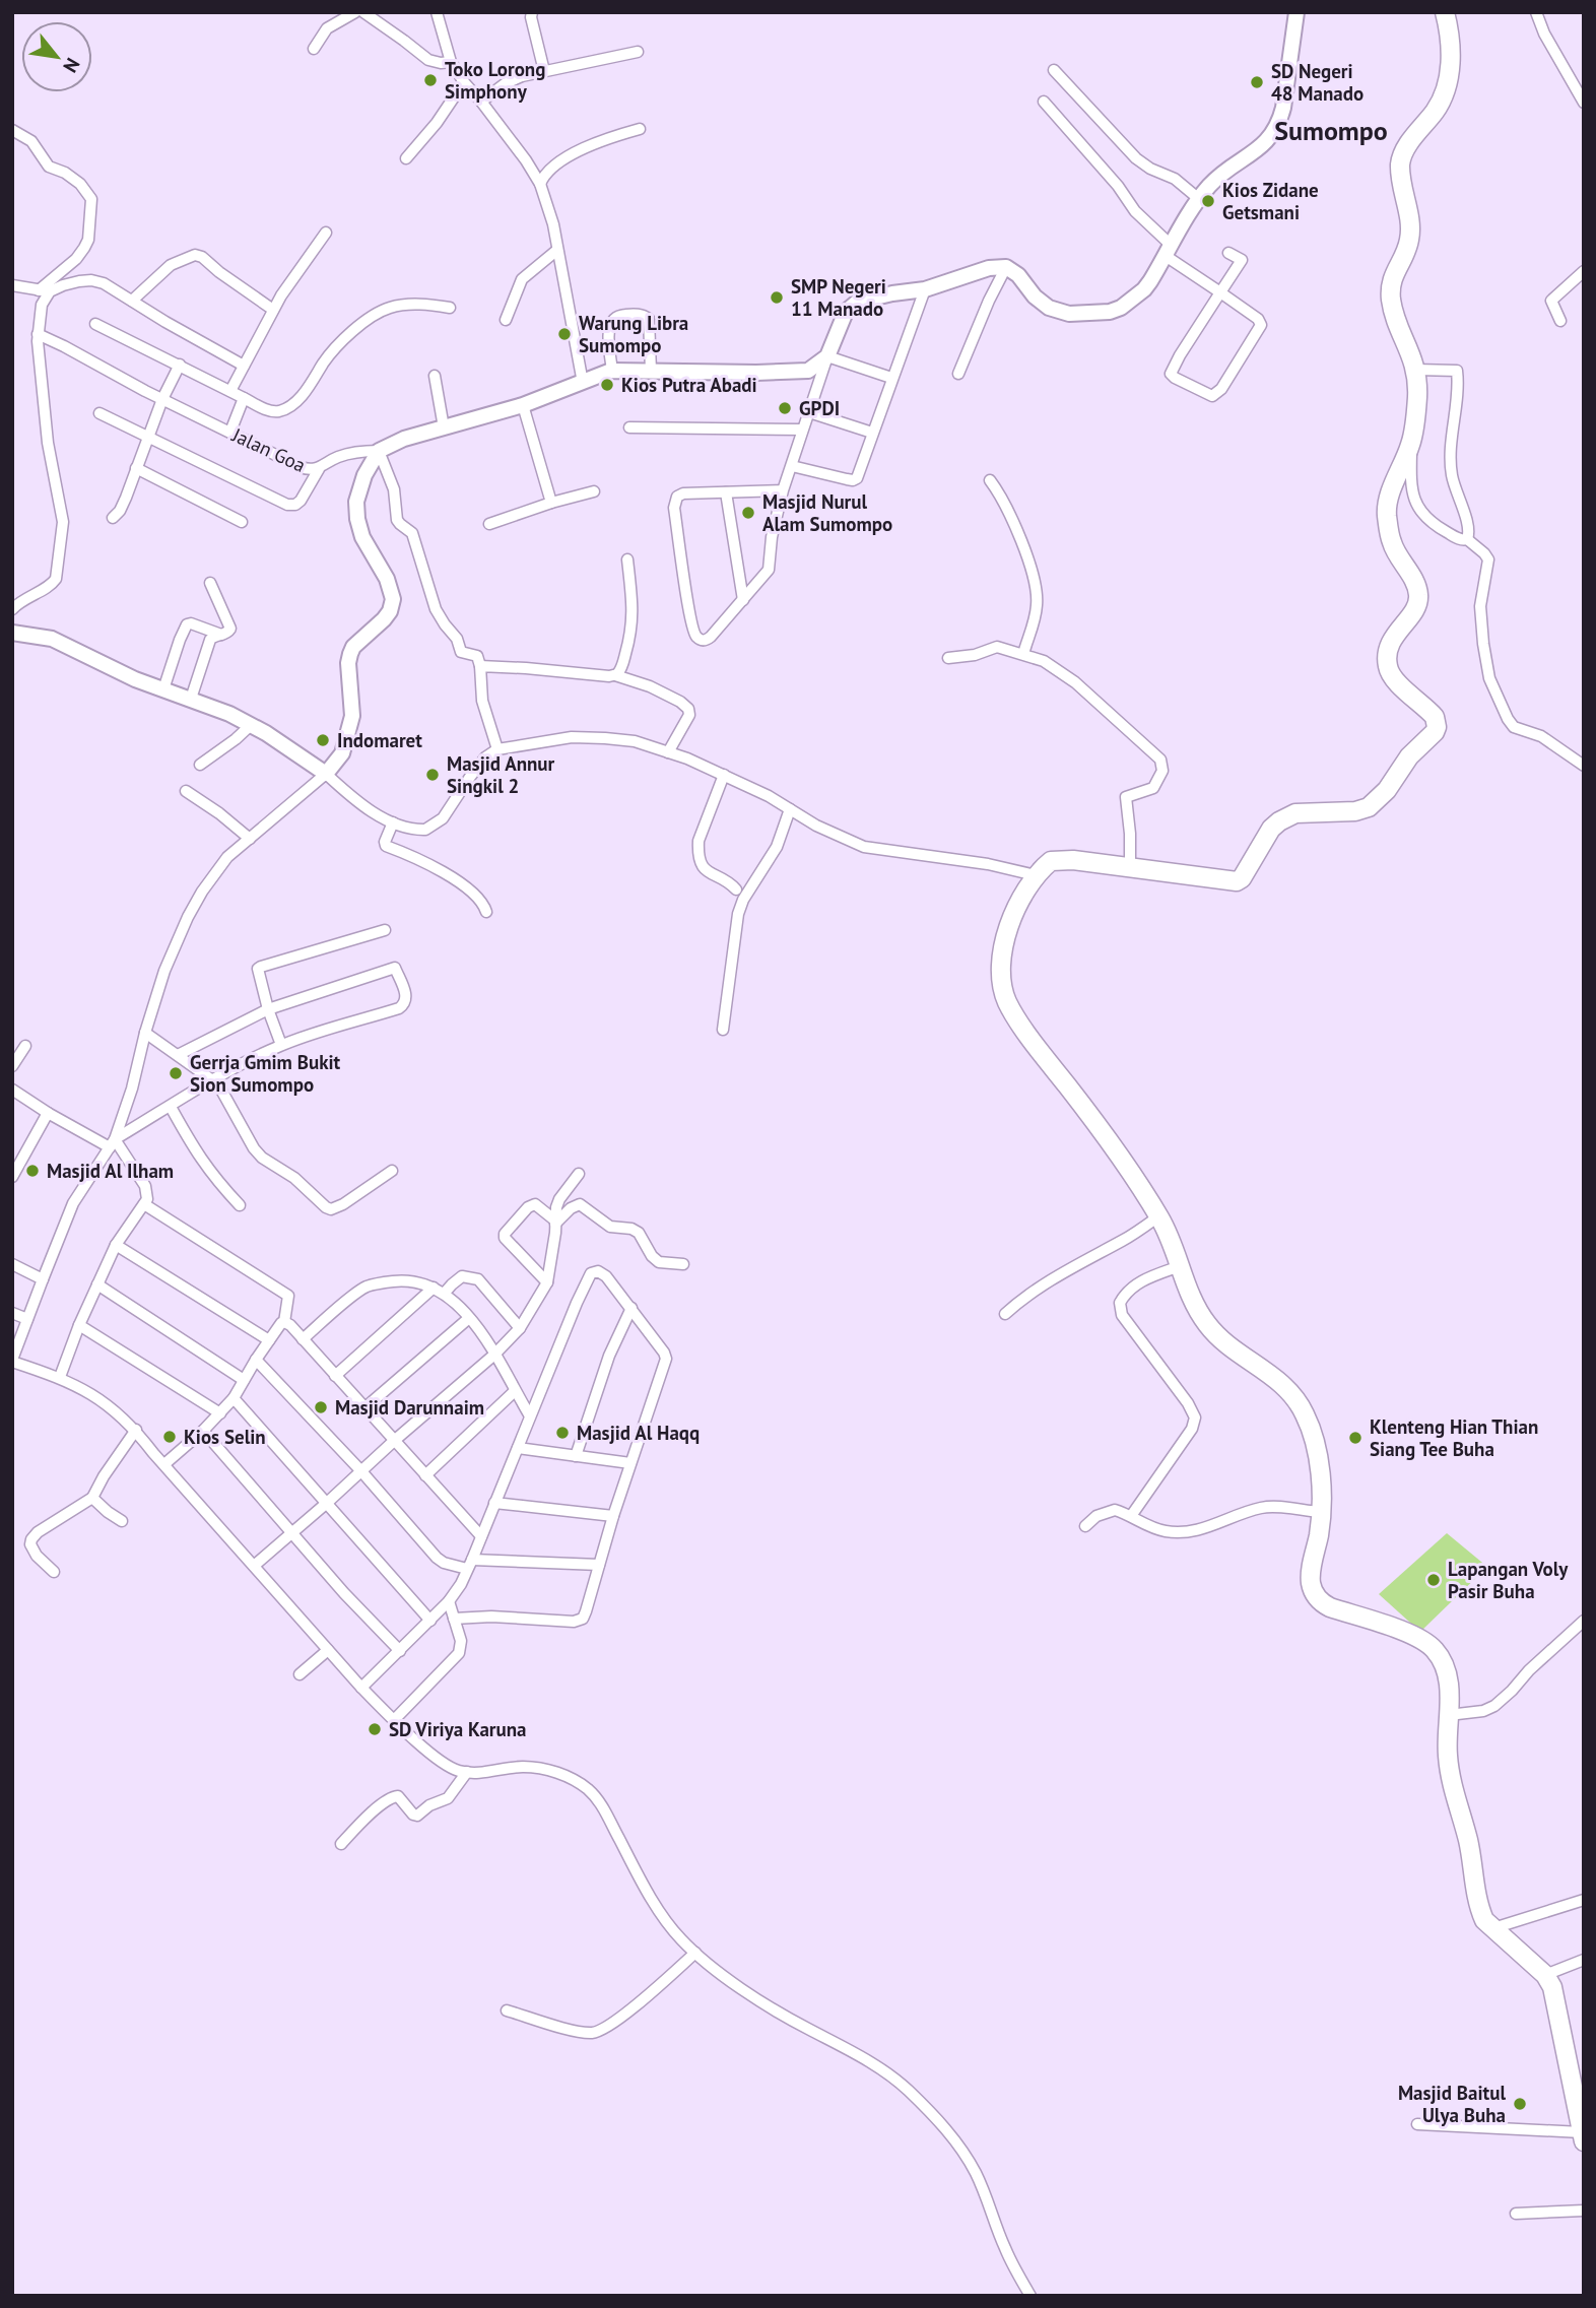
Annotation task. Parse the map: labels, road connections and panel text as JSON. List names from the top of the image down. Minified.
{"streets":{"street":["Jalan Goa"]},"districts":["Sumompo"],"places":["Toko Lorong Simphony","SD Negeri 48 Manado","Kios Zidane Getsmani","SMP Negeri 11 Manado","Warung Libra Sumompo","Kios Putra Abadi","GPDI","Masjid Nurul Alam Sumompo","Indomaret","Masjid Annur Singkil 2","Gerrja Gmim Bukit Sion Sumompo","Masjid Al Ilham","Masjid Darunnaim","Masjid Al Haqq","Kios Selin","Klenteng Hian Thian Siang Tee Buha","Lapangan Voly Pasir Buha","SD Viriya Karuna","Masjid Baitul Ulya Buha"],"north":"bottom right"}
